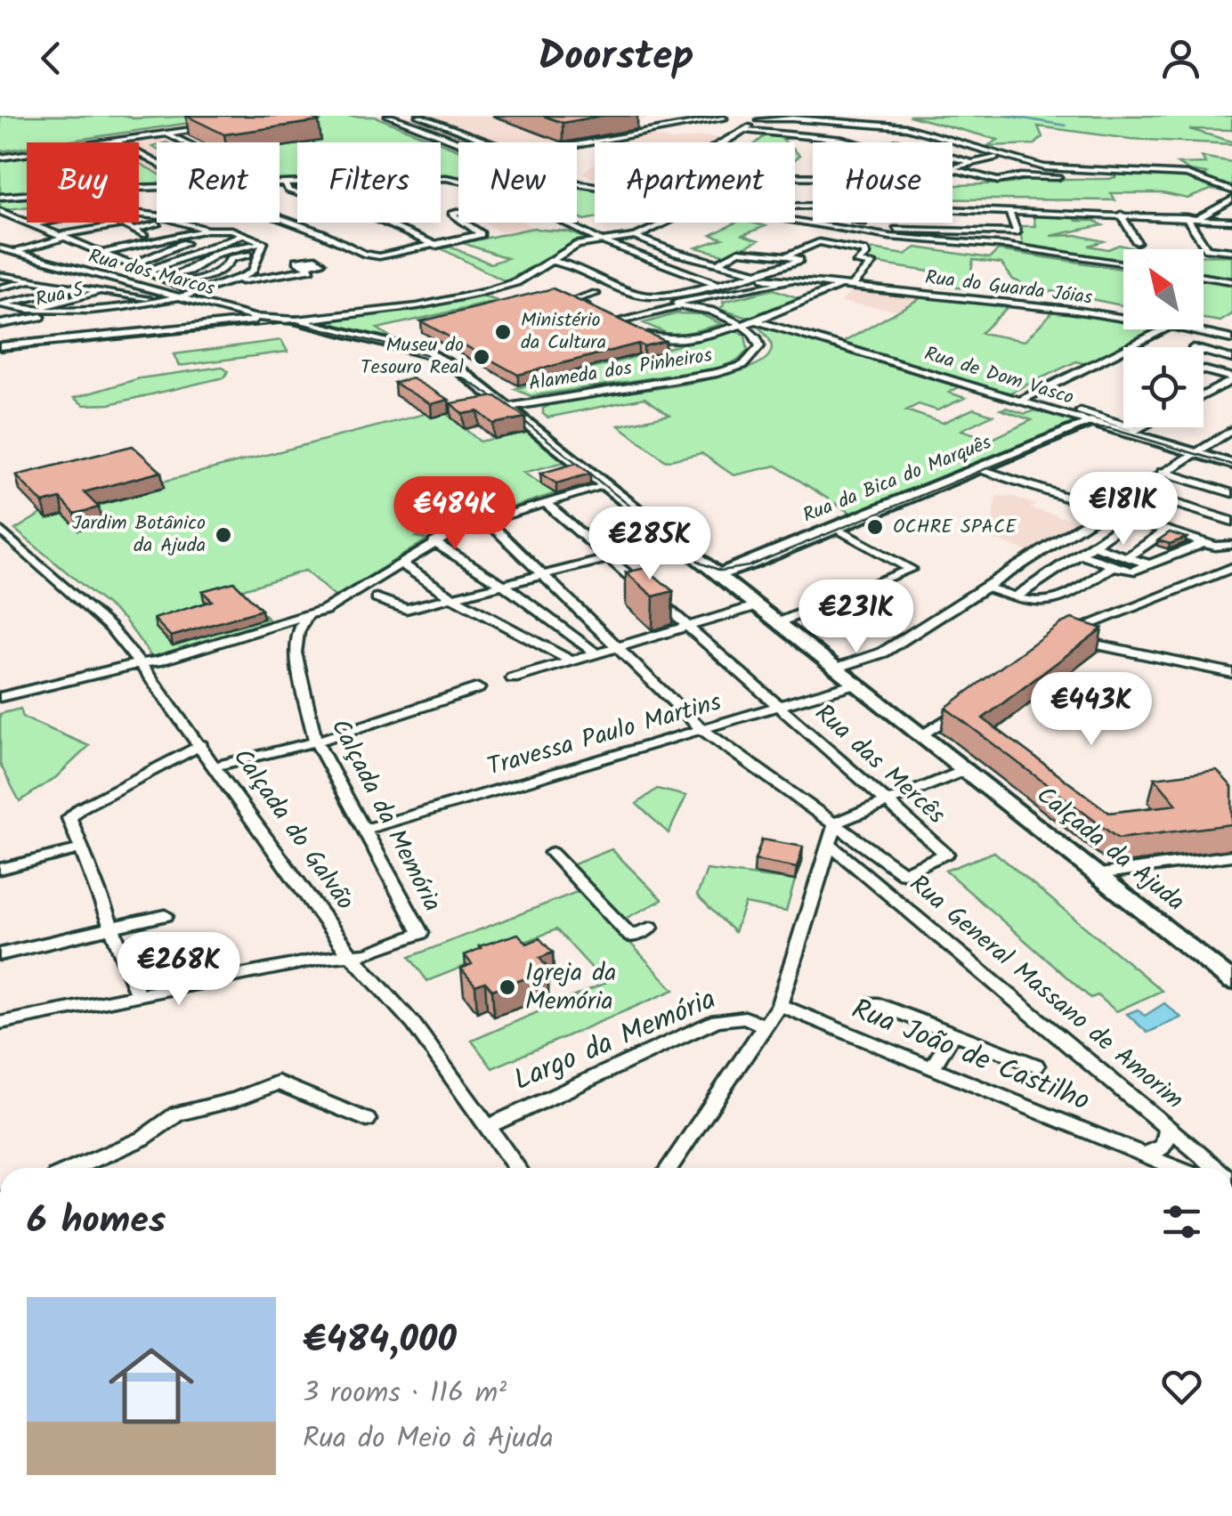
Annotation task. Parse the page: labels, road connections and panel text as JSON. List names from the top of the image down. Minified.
{"streets":{"street":["Rua dos Marcos","Rua do Guarda Jóias","Rua 5","Alameda dos Pinheiros","Rua de Dom Vasco","Rua da Bica do Marquês","Travessa Paulo Martins","Rua das Mercês","Calçada da Memória","Calçada do Galvão","Calçada da Ajuda","Rua General Massano de Amorim","Largo da Memória","Rua João de Castilho"]},"crossings":[["Rua dos Marcos","Calçada da Ajuda"],["Alameda dos Pinheiros","Calçada da Ajuda"],["Rua de Dom Vasco","Rua da Bica do Marquês"],["Rua da Bica do Marquês","Calçada da Ajuda"],["Travessa Paulo Martins","Rua das Mercês"],["Travessa Paulo Martins","Calçada da Memória"],["Travessa Paulo Martins","Calçada da Ajuda"],["Calçada da Memória","Calçada do Galvão"],["Calçada do Galvão","Largo da Memória"]],"places":["Ministério da Cultura","Museu do Tesouro Real","OCHRE SPACE","Jardim Botânico da Ajuda","Igreja da Memória"],"north":"top left","page":{"header":"Doorstep","chip":["Buy","Rent","Filters","New","Apartment","House"],"price":["€181K","€484K","€285K","€231K","€443K","€268K"],"heading":"6 homes","list":[{"name":"€484,000","note":"3 rooms · 116 m² · Rua do Meio à Ajuda"}]}}
